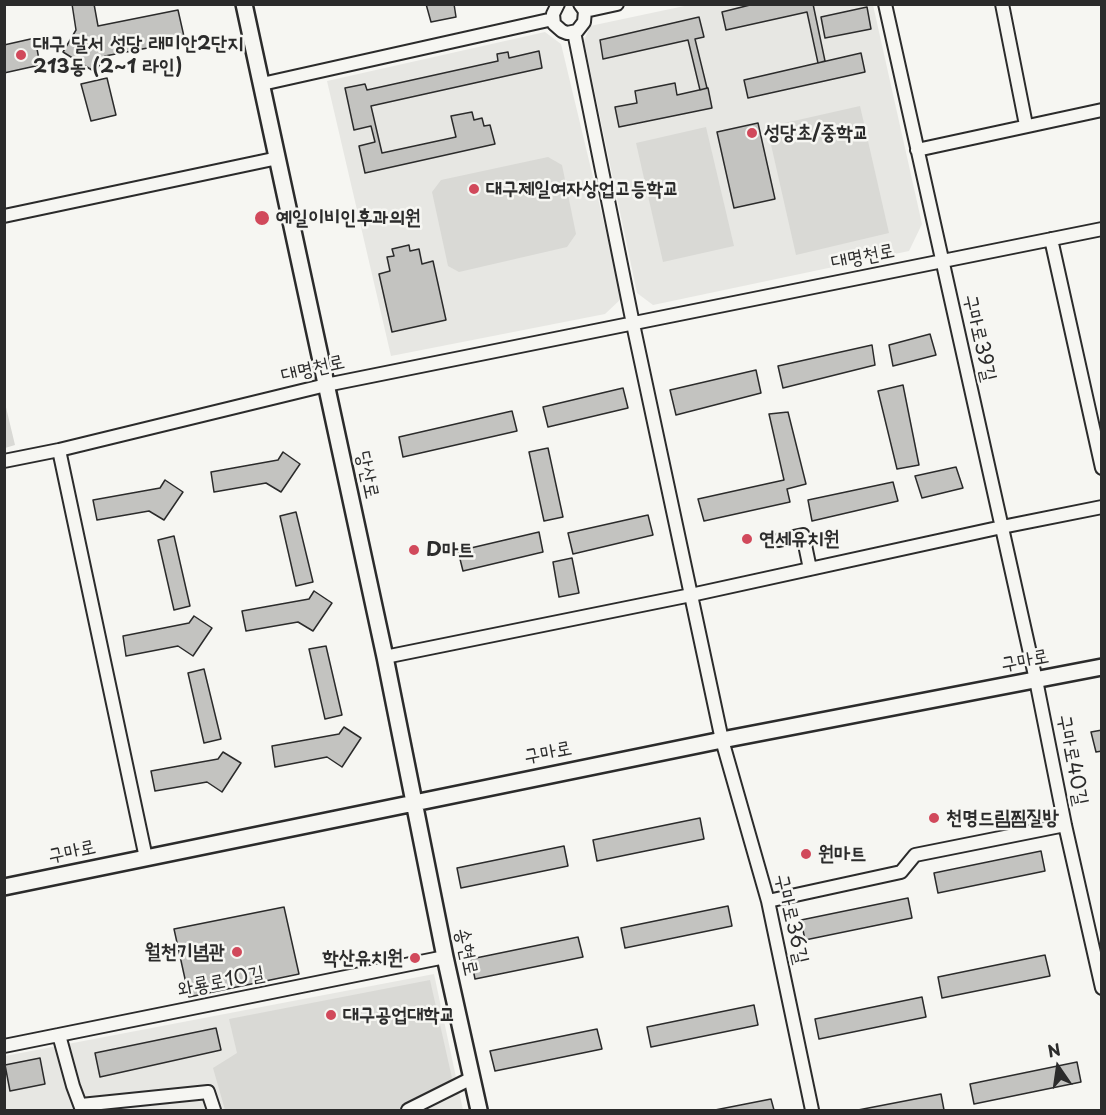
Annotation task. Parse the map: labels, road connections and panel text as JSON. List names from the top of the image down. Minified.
{"streets":{"main road":["당산로","구마로","송현로"],"street":["대명천로","구마로39길","구마로40길","구마로36길","와룡로10길"]},"crossings":[["대명천로","구마로39길"],["대명천로","당산로"],["대명천로","구마로36길"],["구마로39길","구마로"],["구마로39길","구마로40길"],["당산로","구마로"],["당산로","송현로"],["구마로","구마로40길"],["구마로","구마로36길"],["구마로","송현로"],["송현로","와룡로10길"]],"places":["대구 달서 성당 래미안2단지 213동 (2~1 라인)","성당초/중학교","대구제일여자상업고등학교","예일이비인후과의원","연세유치원","D마트","천명드림찜질방","원마트","월천기념관","학산유치원","대구공업대학교"],"north":"top"}
